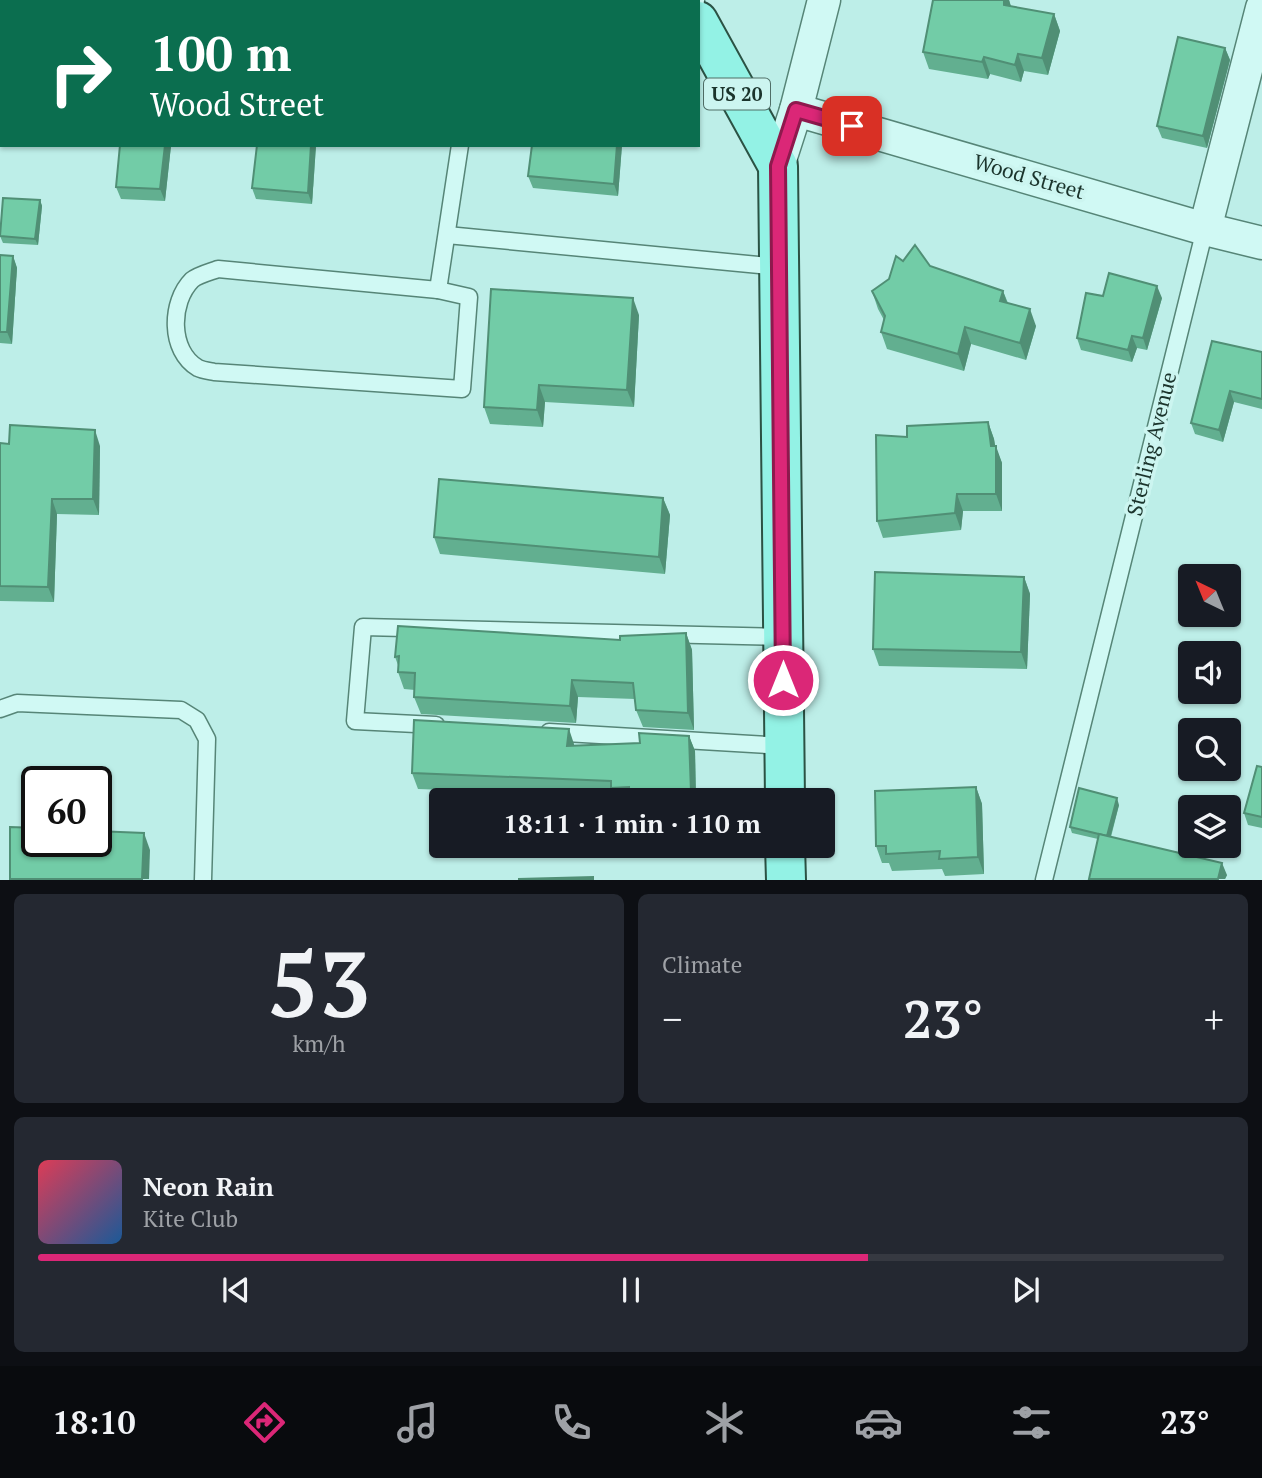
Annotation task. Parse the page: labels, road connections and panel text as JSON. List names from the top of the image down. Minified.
{"streets":{"main road":["US 20"],"street":["Wood Street","Sterling Avenue"]},"crossings":[["Wood Street","Sterling Avenue"]],"north":"top left","page":{"turn":["100 m","Wood Street"],"limit":"60","trip":"18:11 · 1 min · 110 m","tile":[["53","km/h"],"Climate"],"heat":["−","23°","+"],"song":["Neon Rain","Kite Club"],"tabs":["18:10","23°"]}}
